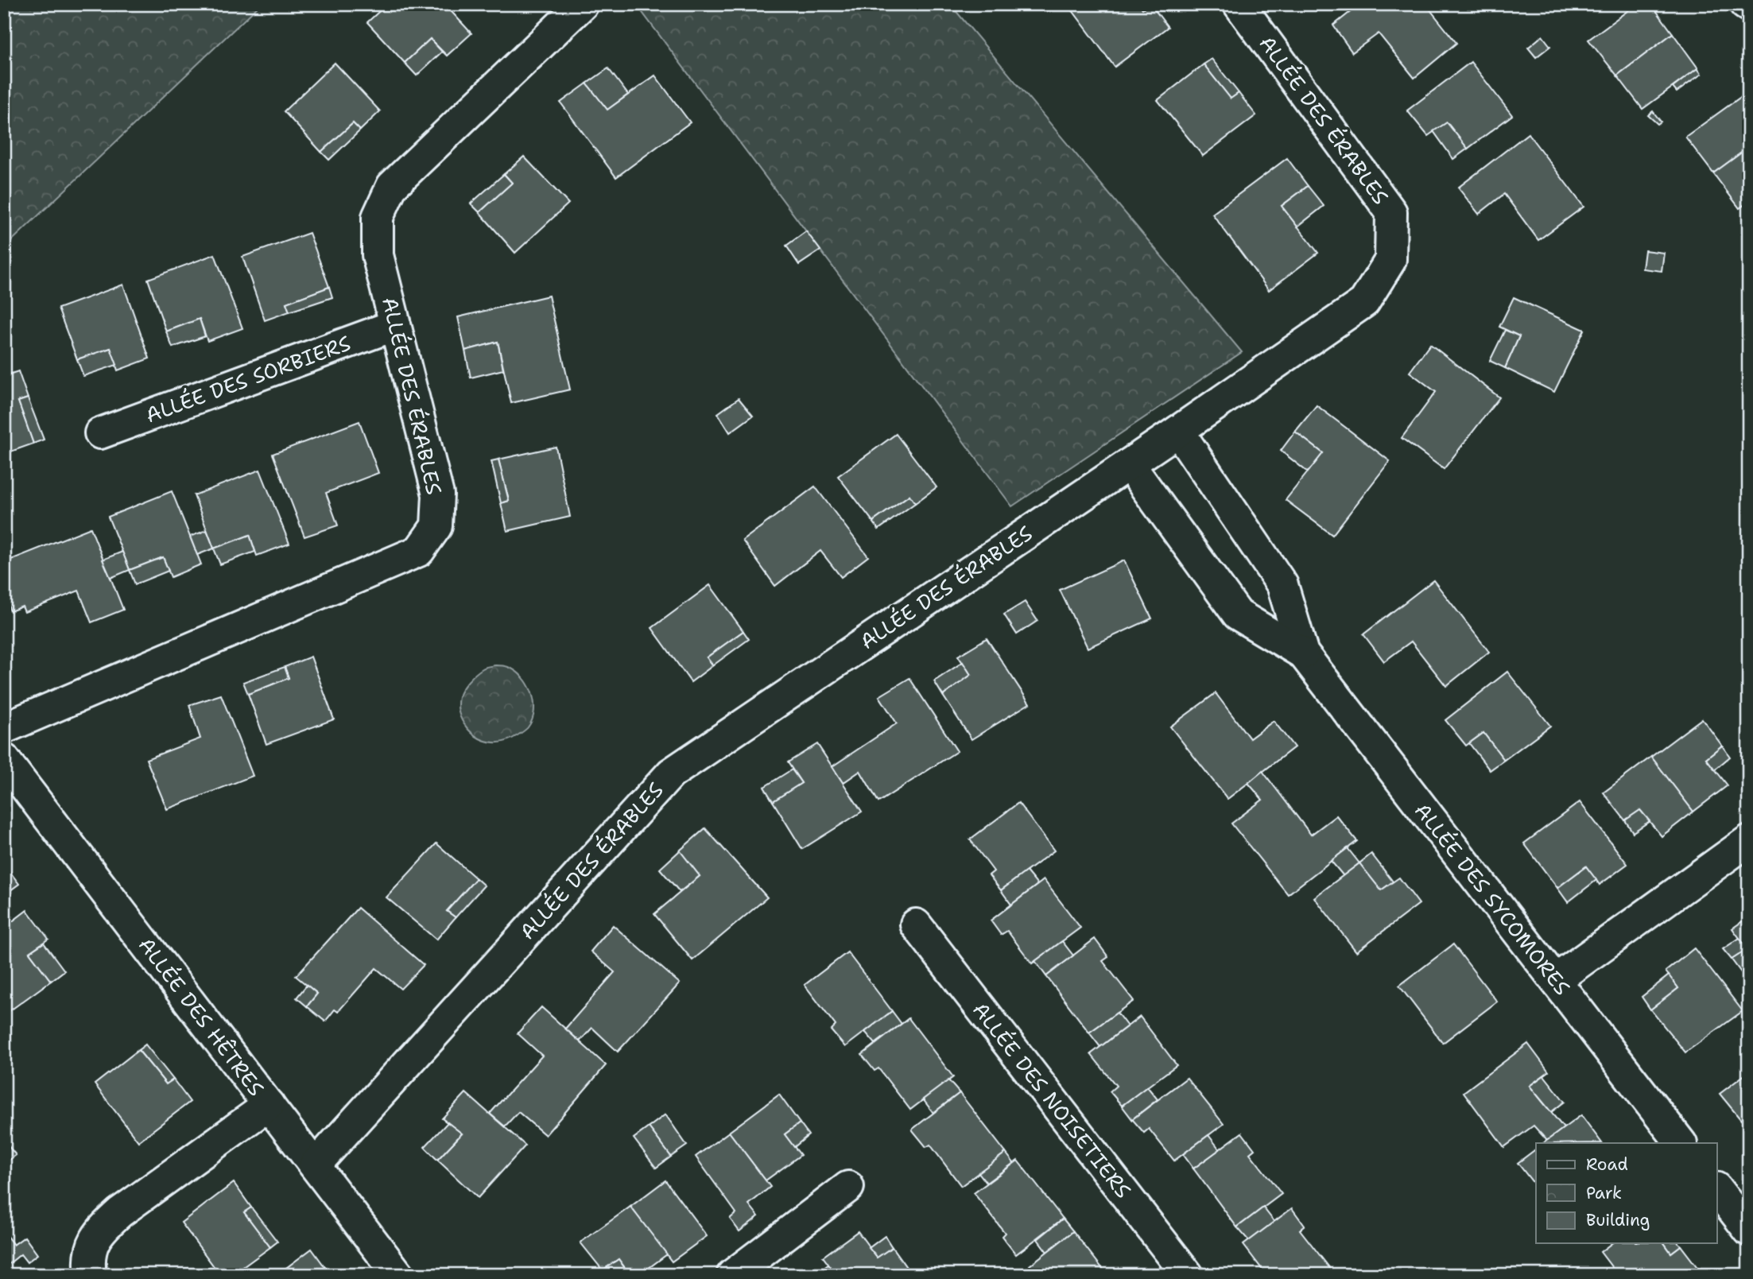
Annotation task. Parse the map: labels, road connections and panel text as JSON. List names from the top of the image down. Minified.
{"streets":{"street":["ALLÉE DES ÉRABLES","ALLÉE DES SORBIERS","ALLÉE DES SYCOMORES","ALLÉE DES HÊTRES","ALLÉE DES NOISETIERS"]},"crossings":[["ALLÉE DES ÉRABLES","ALLÉE DES SORBIERS"],["ALLÉE DES ÉRABLES","ALLÉE DES SYCOMORES"],["ALLÉE DES ÉRABLES","ALLÉE DES HÊTRES"]],"legend":["Road","Park","Building"]}
